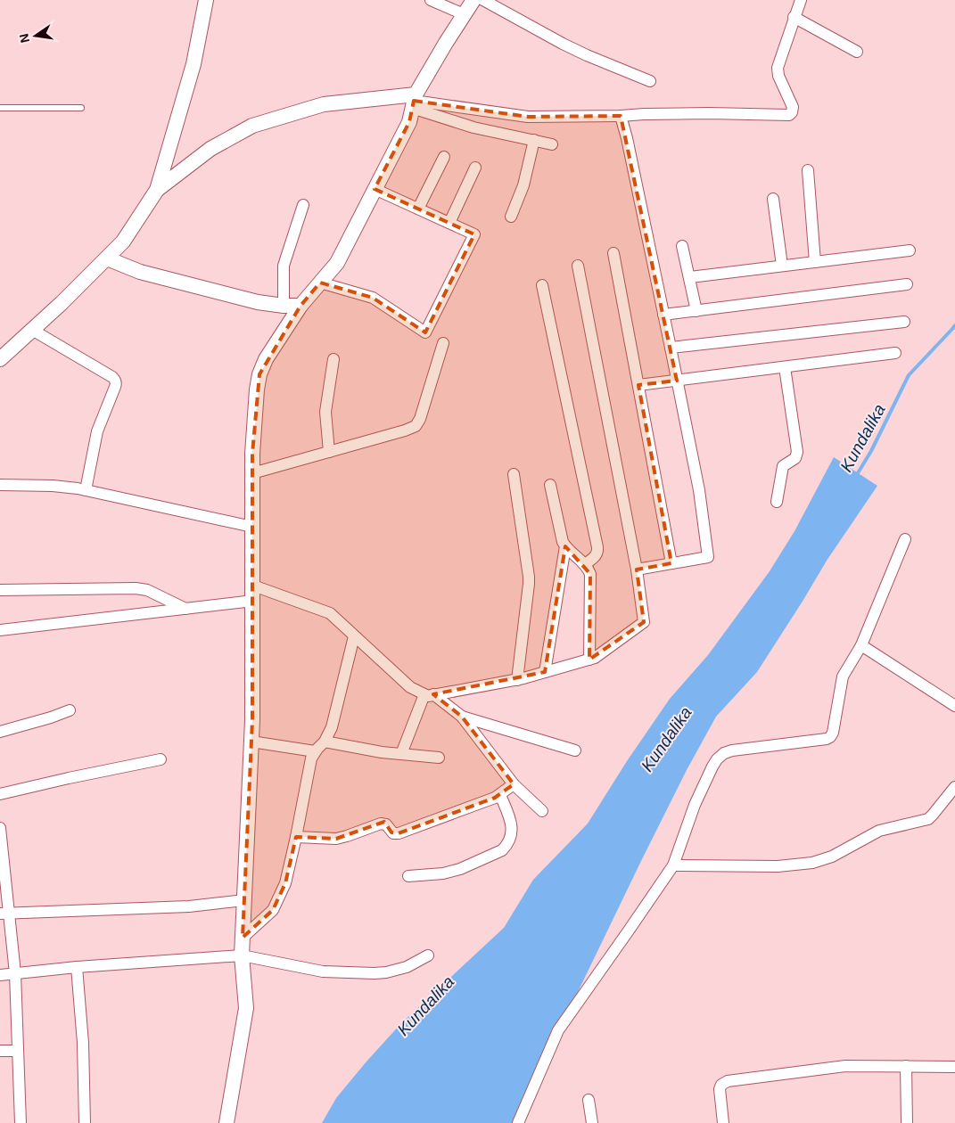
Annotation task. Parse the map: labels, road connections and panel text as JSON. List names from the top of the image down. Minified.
{"water":["Kundalika"],"north":"left"}
